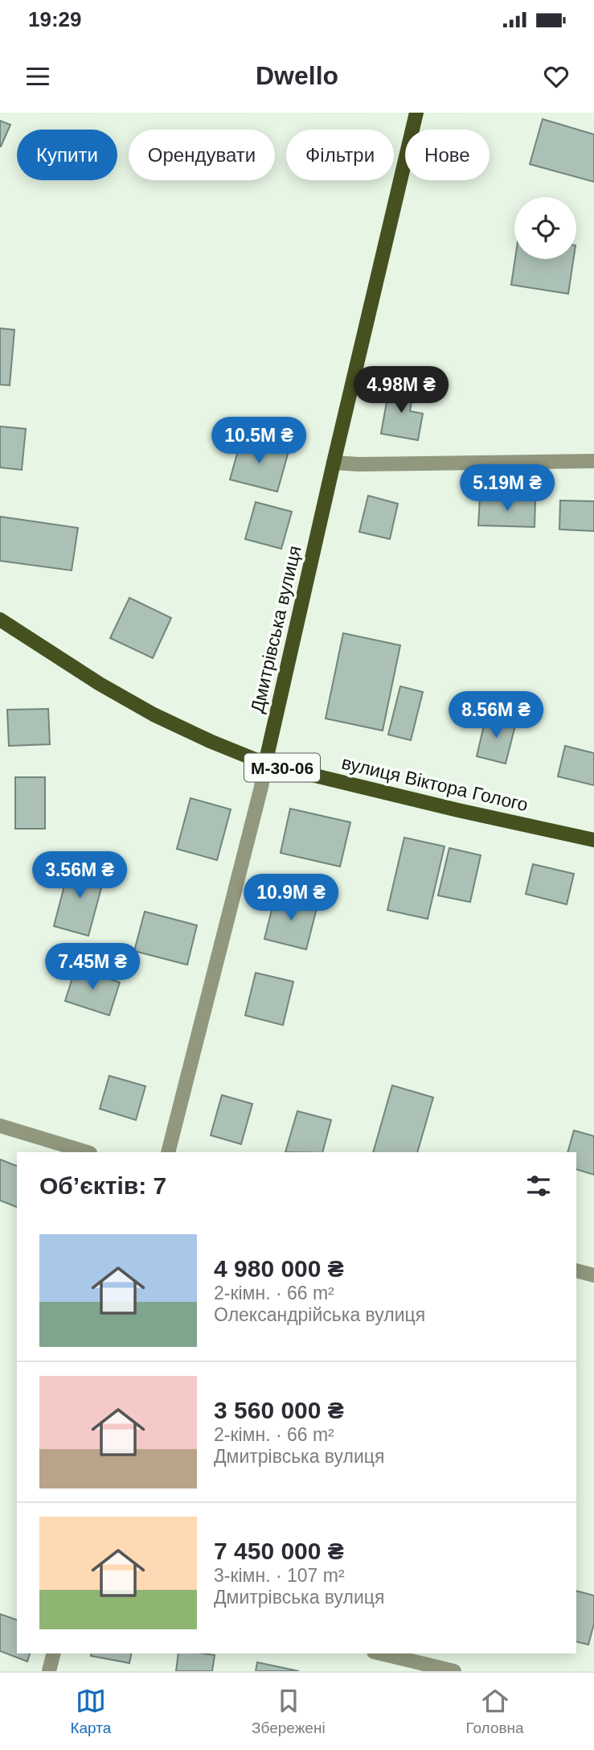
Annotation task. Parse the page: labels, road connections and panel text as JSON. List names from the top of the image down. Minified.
{"streets":{"main road":["Дмитрівська вулиця","М-30-06","вулиця Віктора Голого"]},"crossings":[["Дмитрівська вулиця","вулиця Віктора Голого"]],"page":{"status":"19:29","header":"Dwello","chip":["Купити","Орендувати","Фільтри","Нове"],"price":["4.98M ₴","10.5M ₴","5.19M ₴","8.56M ₴","3.56M ₴","10.9M ₴","7.45M ₴"],"heading":"Об’єктів: 7","list":[{"name":"4 980 000 ₴","note":"2-кімн. · 66 m² · Олександрійська вулиця"},{"name":"3 560 000 ₴","note":"2-кімн. · 66 m² · Дмитрівська вулиця"},{"name":"7 450 000 ₴","note":"3-кімн. · 107 m² · Дмитрівська вулиця"}],"tabs":["Карта","Збережені","Головна"]}}
